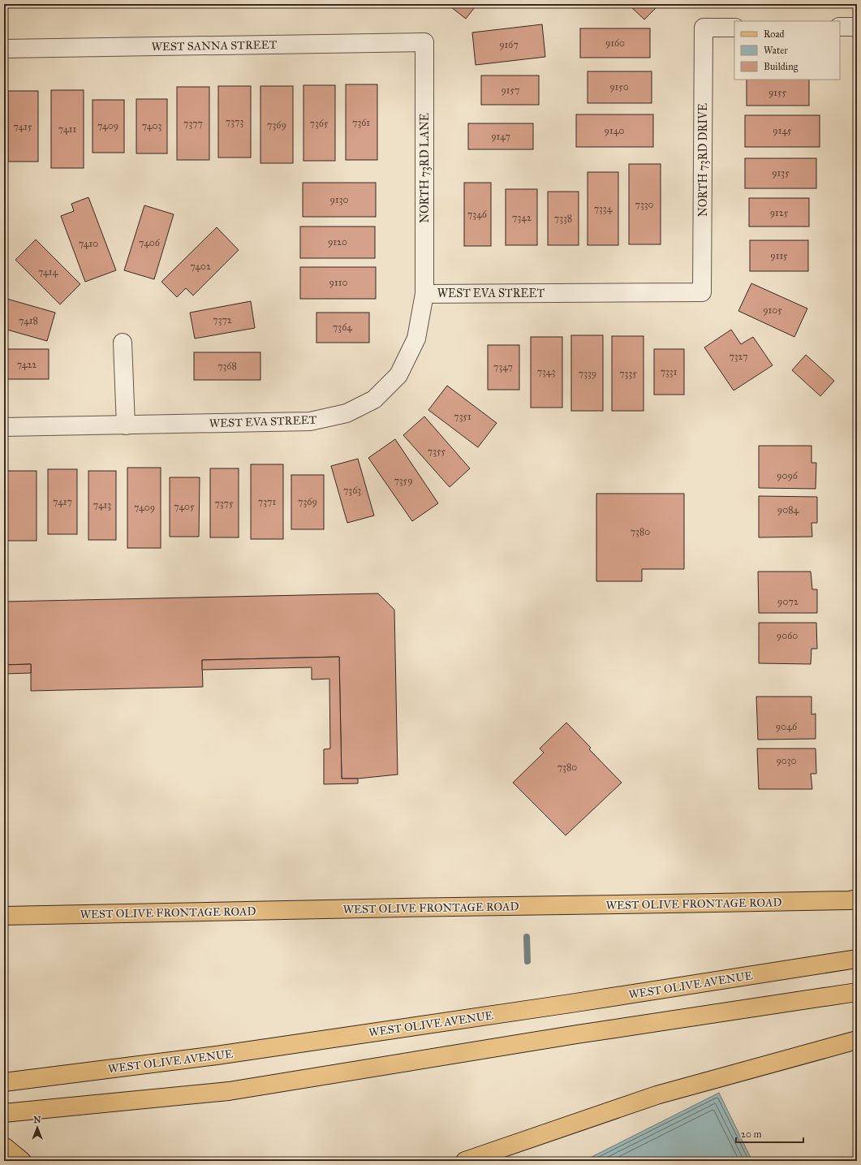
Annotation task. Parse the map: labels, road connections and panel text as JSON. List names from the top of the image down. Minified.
{"streets":{"main road":["WEST OLIVE FRONTAGE ROAD","WEST OLIVE AVENUE"],"street":["WEST SANNA STREET","NORTH 73RD DRIVE","NORTH 73RD LANE","WEST EVA STREET"]},"crossings":[["WEST SANNA STREET","NORTH 73RD LANE"],["NORTH 73RD DRIVE","WEST EVA STREET"],["NORTH 73RD LANE","WEST EVA STREET"]],"house_numbers":["9160","9167","9150","9157","9155","7373","7361","7377","7365","7369","7409","7403","7415","7411","9140","9145","9147","9135","9130","7330","7334","9125","7346","7342","7338","9120","7406","7410","9115","7402","7414","9110","9105","7372","7418","7364","7327","7422","7368","7347","7343","7331","7339","7335","7351","7355","9096","7359","7363","7417","7371","7369","7375","7413","7405","7409","9084","7380","9072","9060","9046","9030","7380"],"legend":["Road","Water","Building"],"scale_bar":"20 m","north":"top"}
